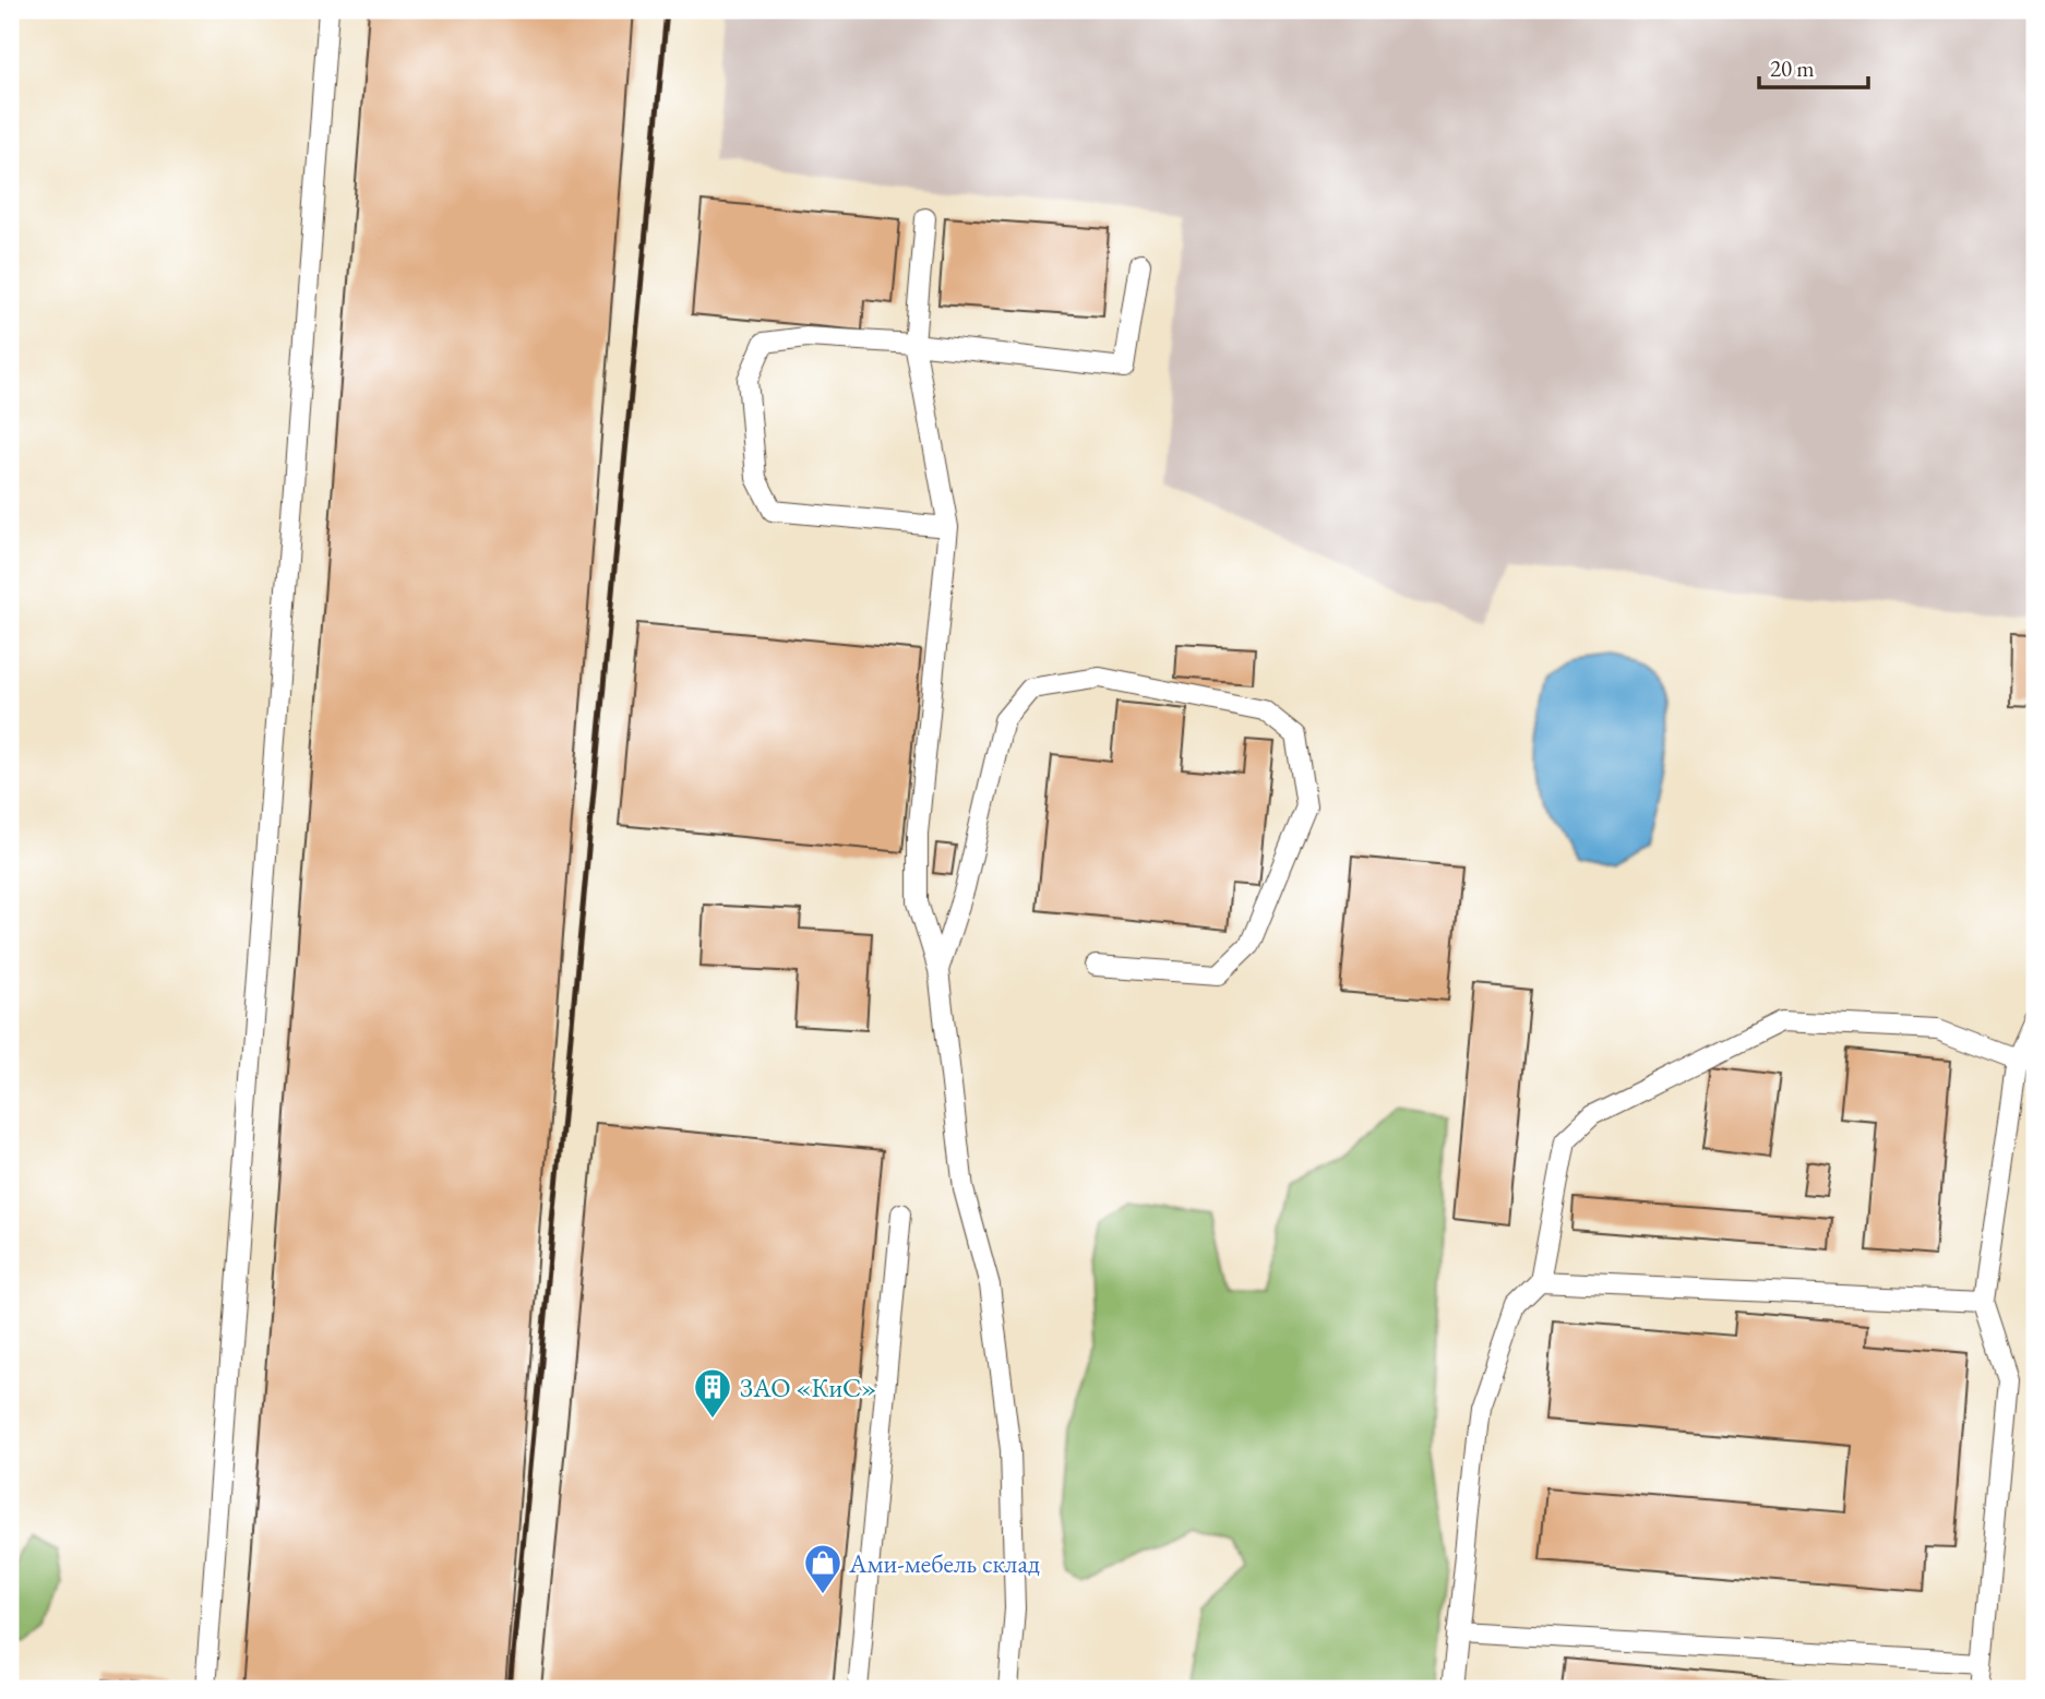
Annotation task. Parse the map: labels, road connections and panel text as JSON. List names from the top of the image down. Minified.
{"places":{"building":["ЗАО «КиС»"],"shop":["Ами-мебель склад"]},"scale_bar":"20 m"}
